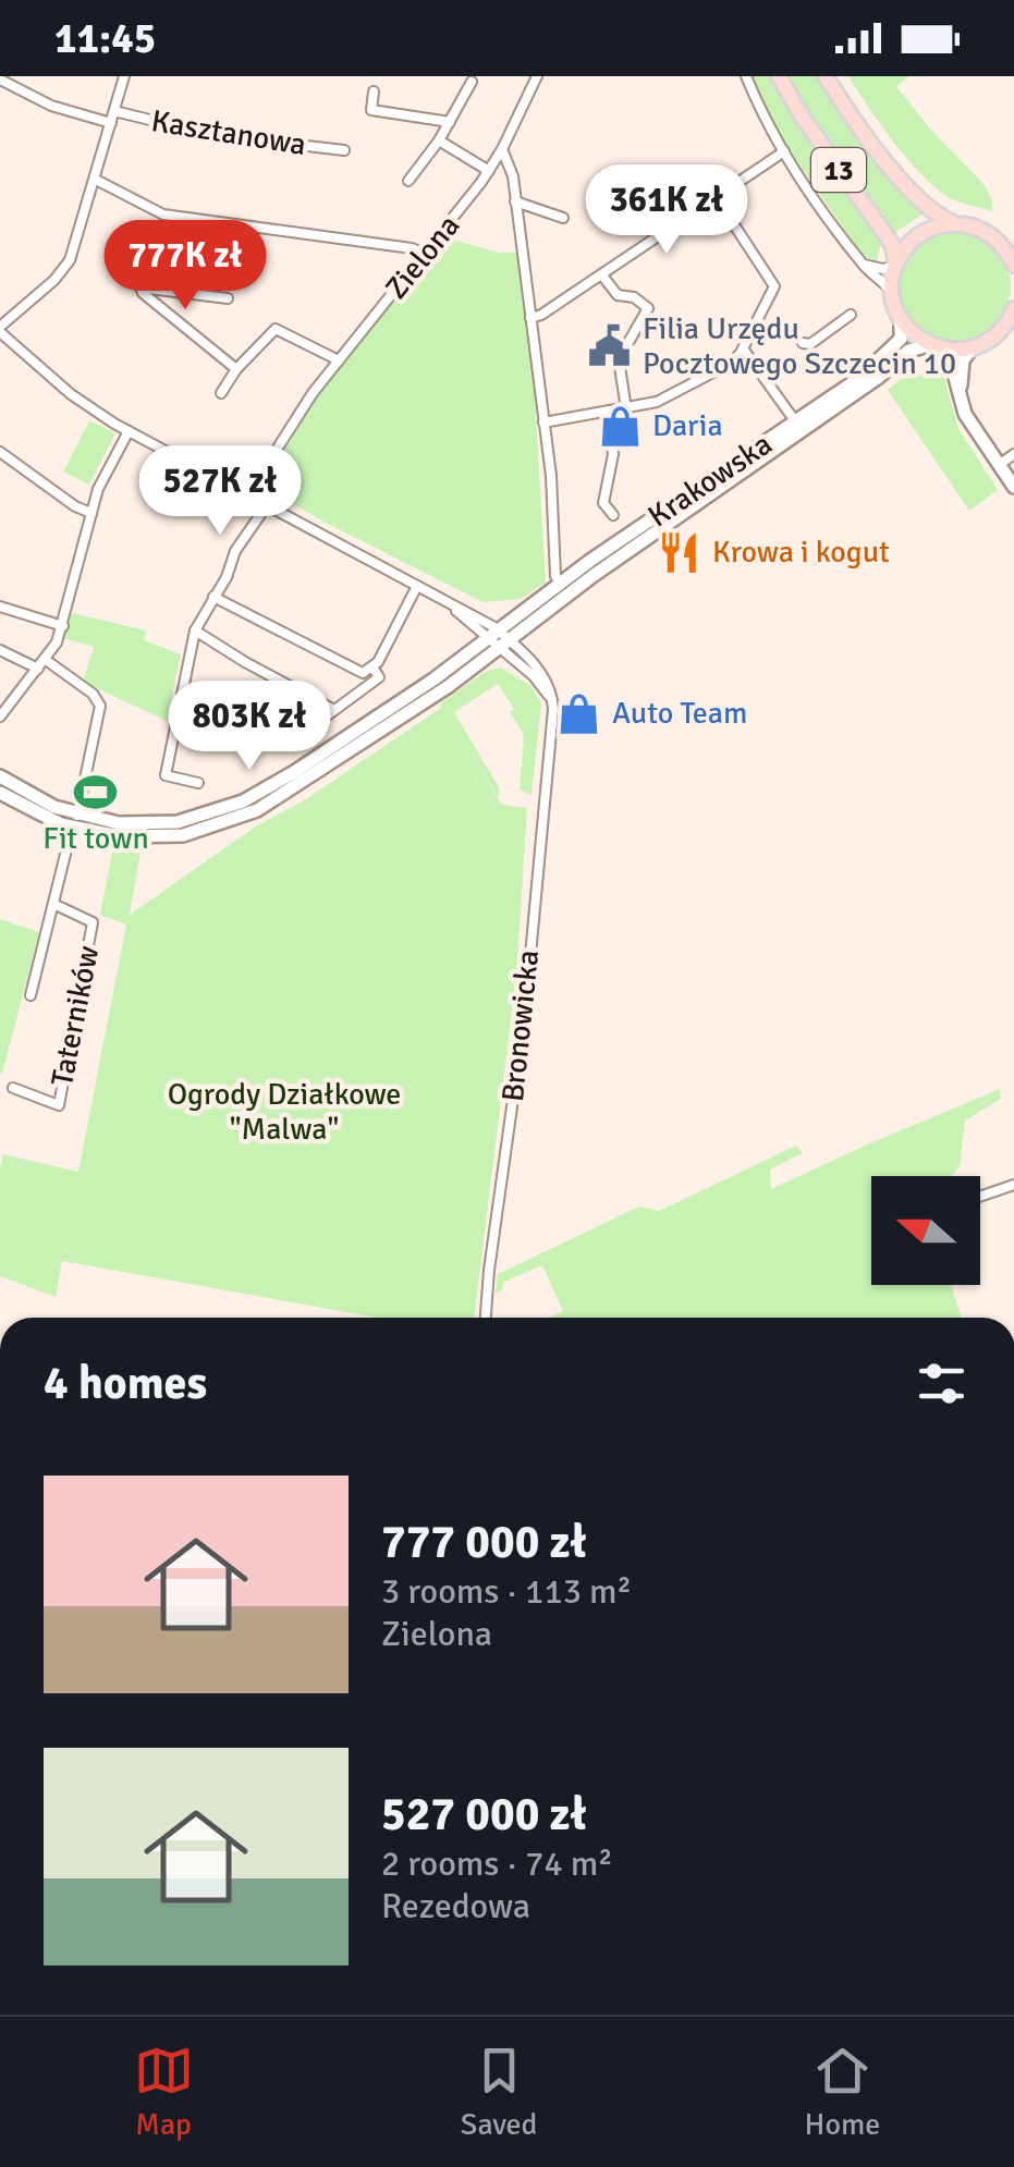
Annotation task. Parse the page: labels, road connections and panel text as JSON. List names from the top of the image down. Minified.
{"streets":{"main road":["13","Krakowska"],"street":["Kasztanowa","Zielona","Taterników","Bronowicka"]},"crossings":[["Krakowska","Bronowicka"]],"parks":["Ogrody Działkowe \"Malwa\""],"places":{"public building":["Filia Urzędu Pocztowego Szczecin 10"],"shop":["Daria","Auto Team"],"restaurant":["Krowa i kogut"],"sports":["Fit town"]},"north":"left","page":{"status":"11:45","price":["361K zł","777K zł","527K zł","803K zł"],"heading":"4 homes","list":[{"name":"777 000 zł","note":"3 rooms · 113 m² · Zielona"},{"name":"527 000 zł","note":"2 rooms · 74 m² · Rezedowa"}],"tabs":["Map","Saved","Home"]}}
